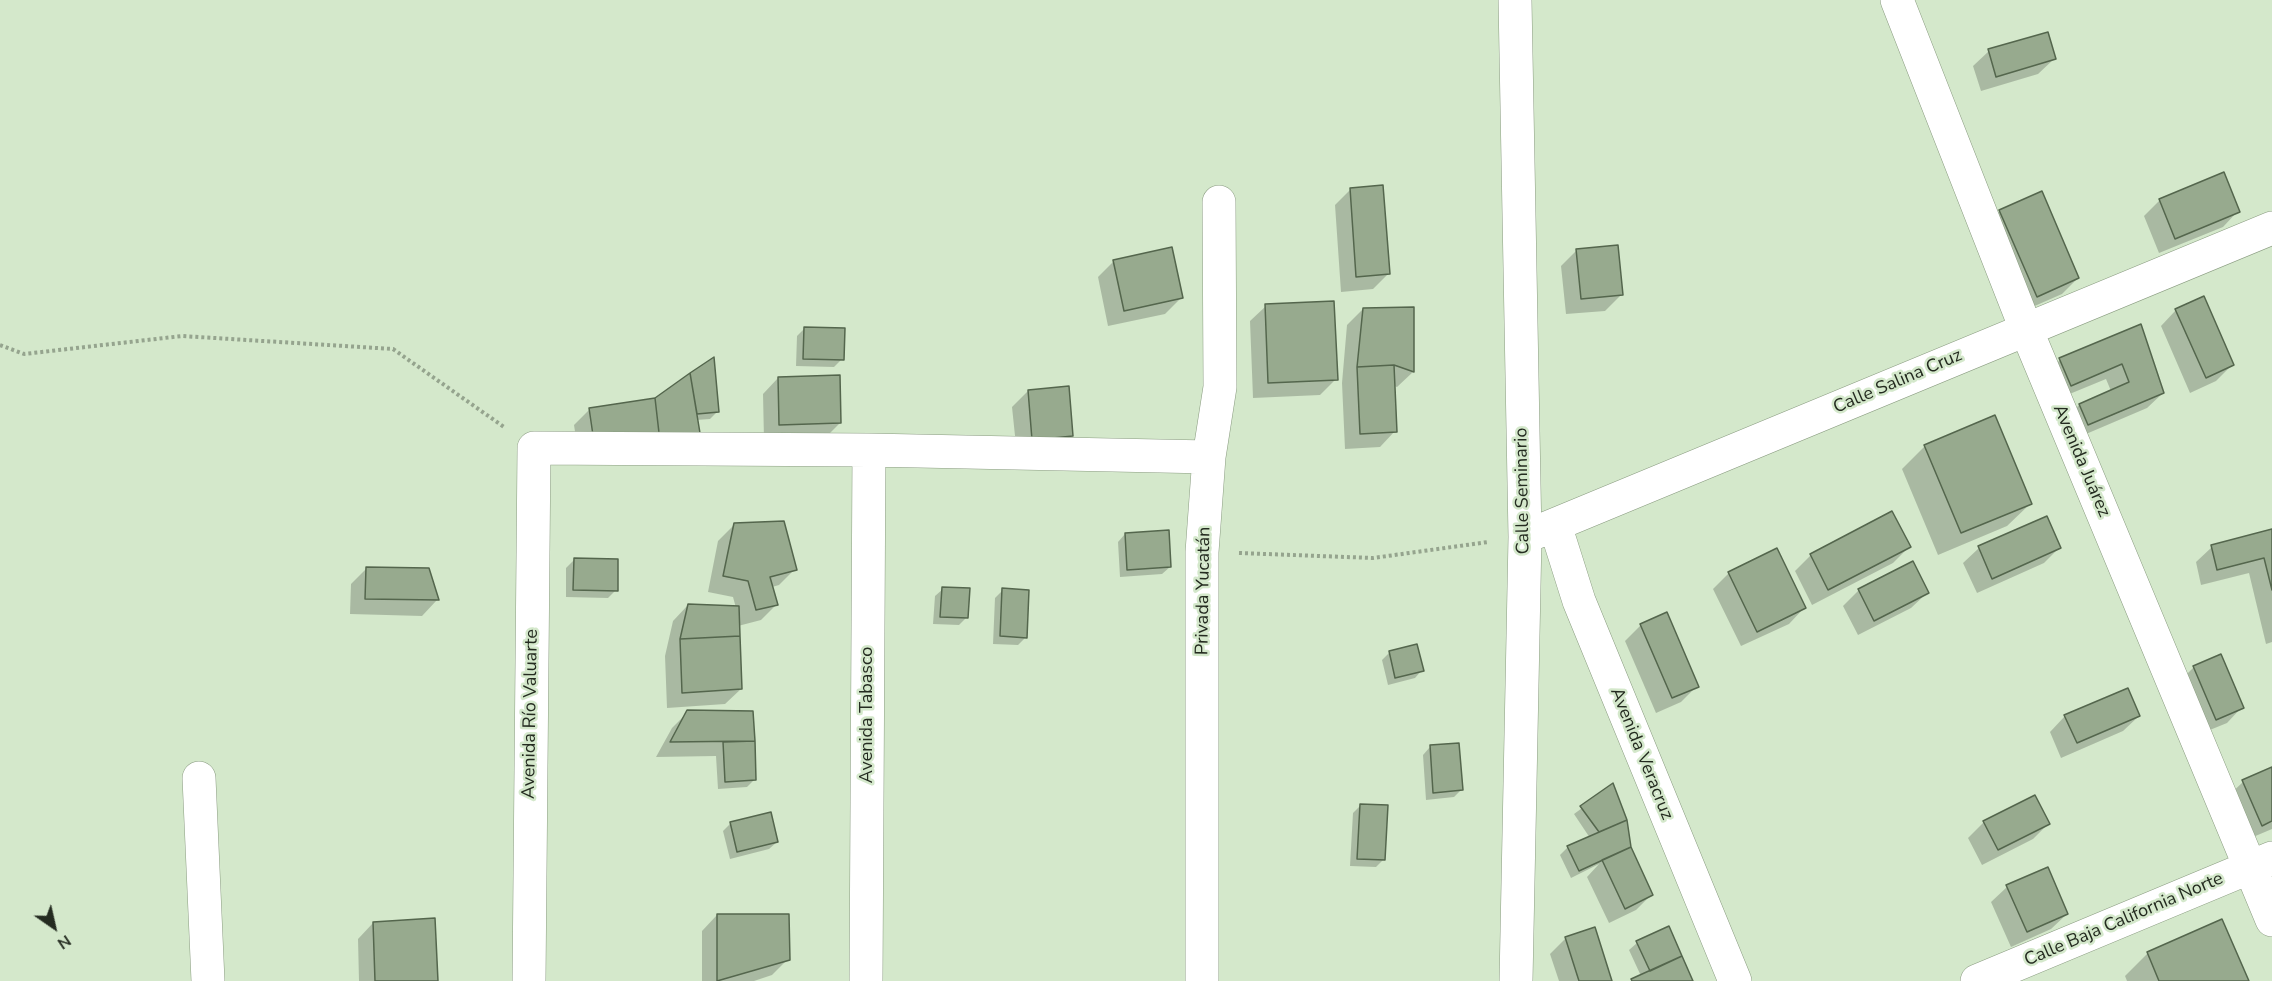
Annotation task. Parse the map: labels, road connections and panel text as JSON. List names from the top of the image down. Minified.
{"streets":{"street":["Calle Salina Cruz","Avenida Juárez","Calle Seminario","Privada Yucatán","Avenida Río Valuarte","Avenida Tabasco","Avenida Veracruz","Calle Baja California Norte"]},"crossings":[["Calle Salina Cruz","Avenida Juárez"],["Calle Salina Cruz","Calle Seminario"],["Calle Salina Cruz","Avenida Veracruz"],["Avenida Juárez","Calle Baja California Norte"]],"north":"bottom right"}
